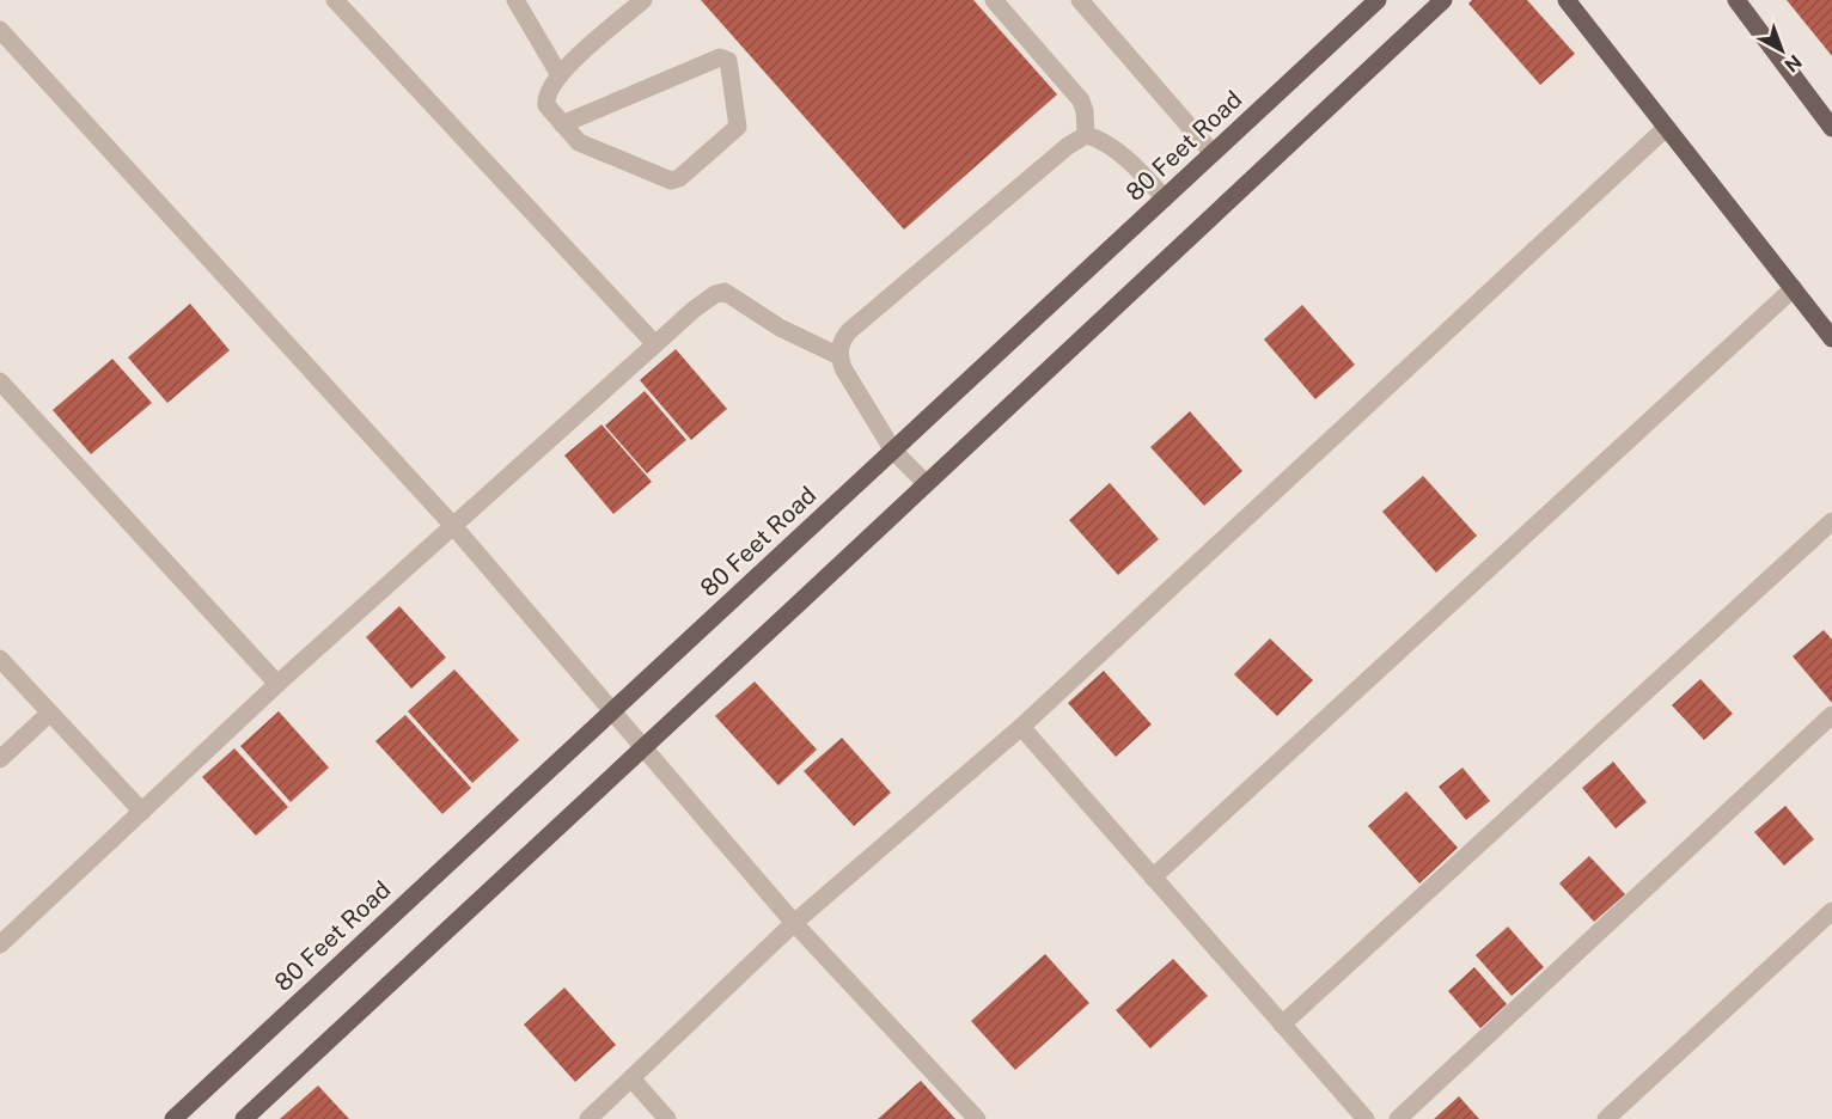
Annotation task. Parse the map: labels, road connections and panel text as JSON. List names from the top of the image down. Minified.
{"streets":{"main road":["80 Feet Road"]},"north":"bottom right"}
